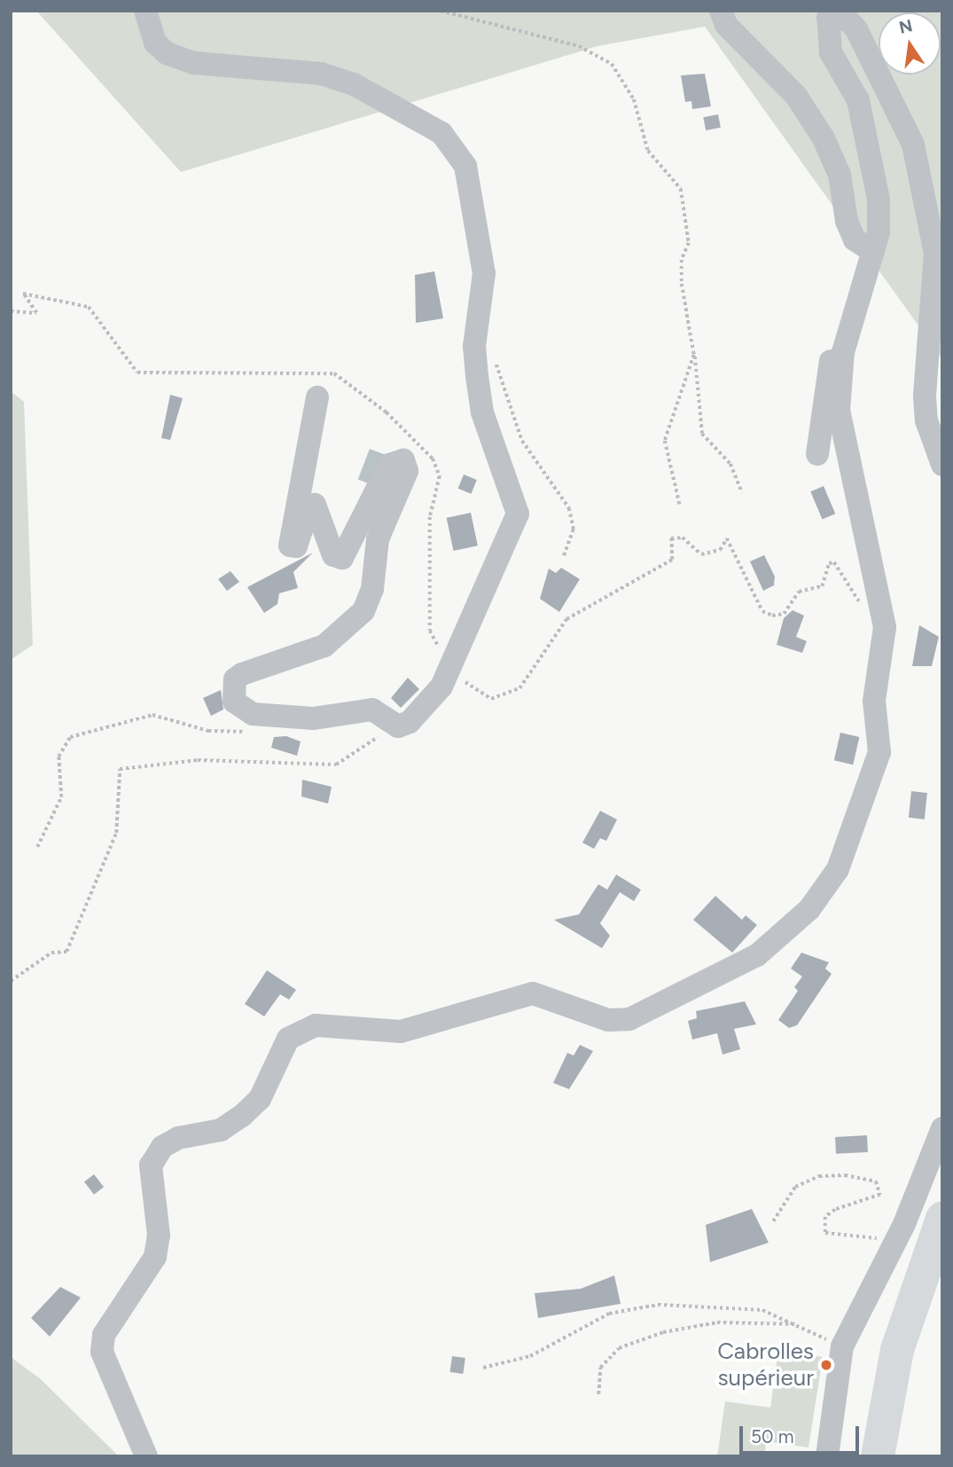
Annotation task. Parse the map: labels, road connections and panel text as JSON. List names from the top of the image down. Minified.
{"places":["Cabrolles supérieur"],"scale_bar":"50 m","north":"top"}
